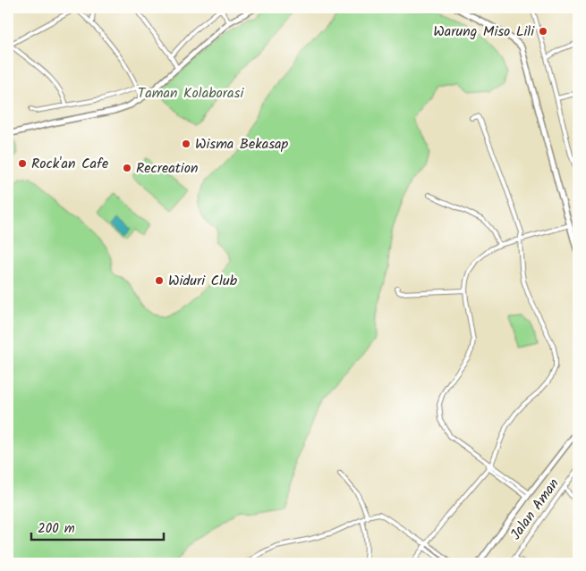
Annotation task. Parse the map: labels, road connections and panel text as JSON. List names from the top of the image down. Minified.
{"streets":{"street":["Jalan Aman"]},"parks":["Taman Kolaborasi"],"places":["Warung Miso Lili","Wisma Bekasap","Rock'an Cafe","Recreation","Widuri Club"],"scale_bar":"200 m"}
